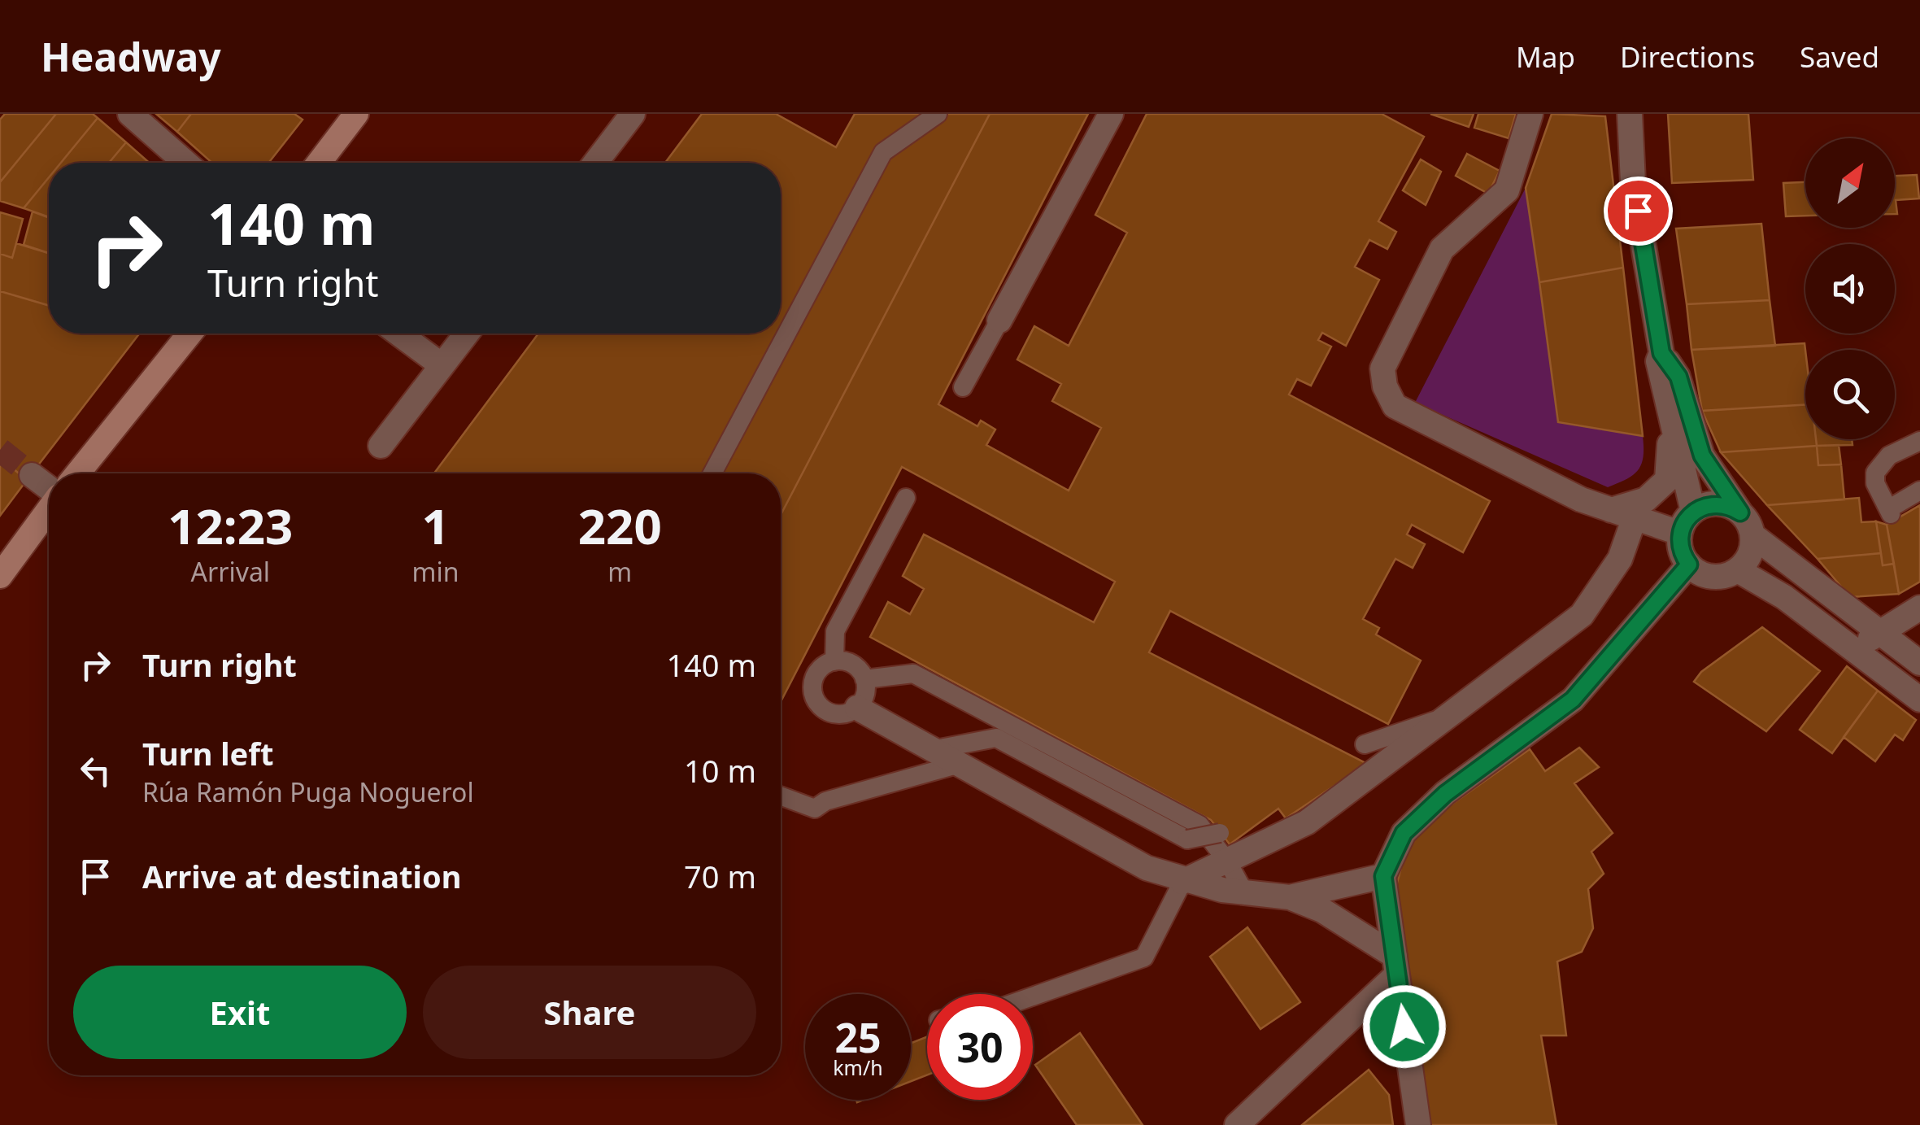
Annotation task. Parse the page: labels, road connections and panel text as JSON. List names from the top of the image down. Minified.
{"north":"top right","page":{"header":"Headway","nav":["Map","Directions","Saved"],"turn":["140 m","Turn right"],"eta":["12:23","Arrival","1","min","220","m"],"list":[{"name":"Turn right","value":"140 m"},{"name":"Turn left","note":"Rúa Ramón Puga Noguerol","value":"10 m"},{"name":"Arrive at destination","value":"70 m"}],"buttons":["Exit","Share"],"speed":"25 km/h","limit":"30"}}
